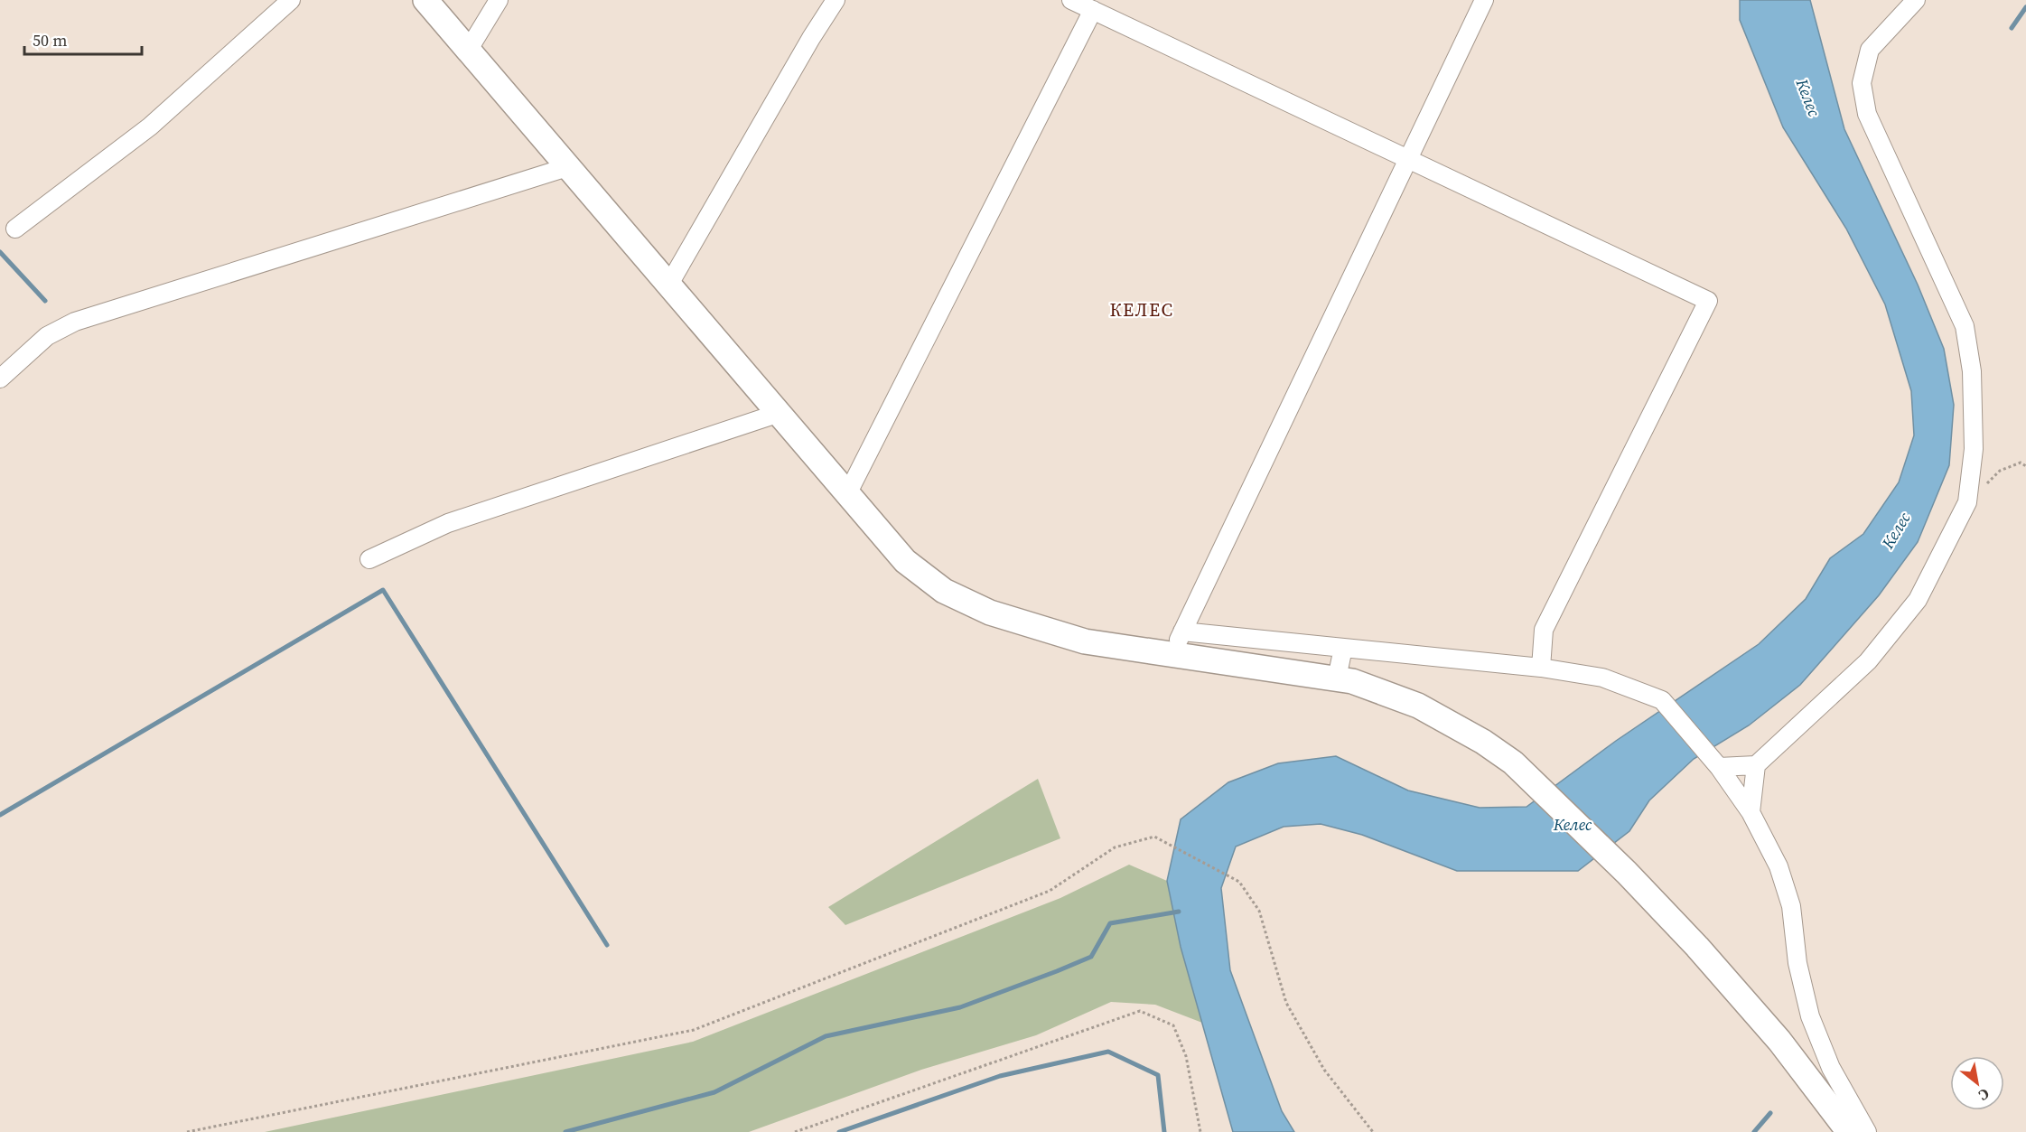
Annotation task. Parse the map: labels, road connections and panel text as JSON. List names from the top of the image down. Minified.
{"districts":["КЕЛЕС"],"water":["Келес"],"scale_bar":"50 m","north":"bottom right"}
